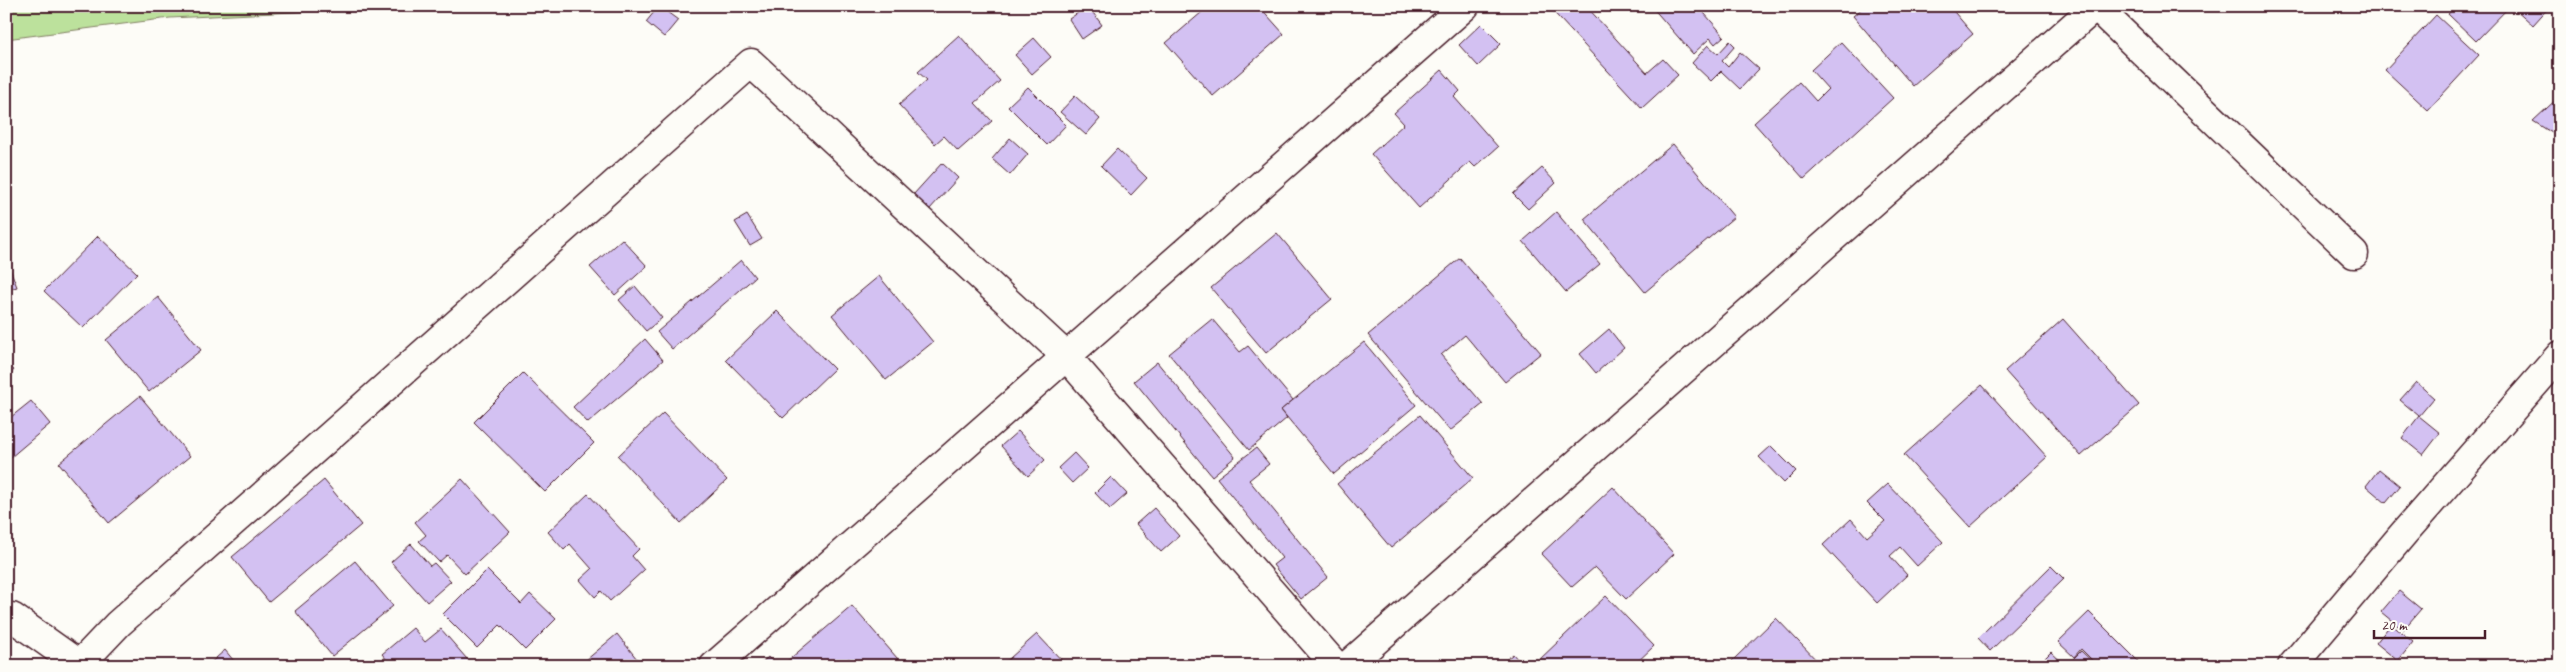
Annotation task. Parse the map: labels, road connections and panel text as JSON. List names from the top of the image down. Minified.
{"scale_bar":"20 m"}
